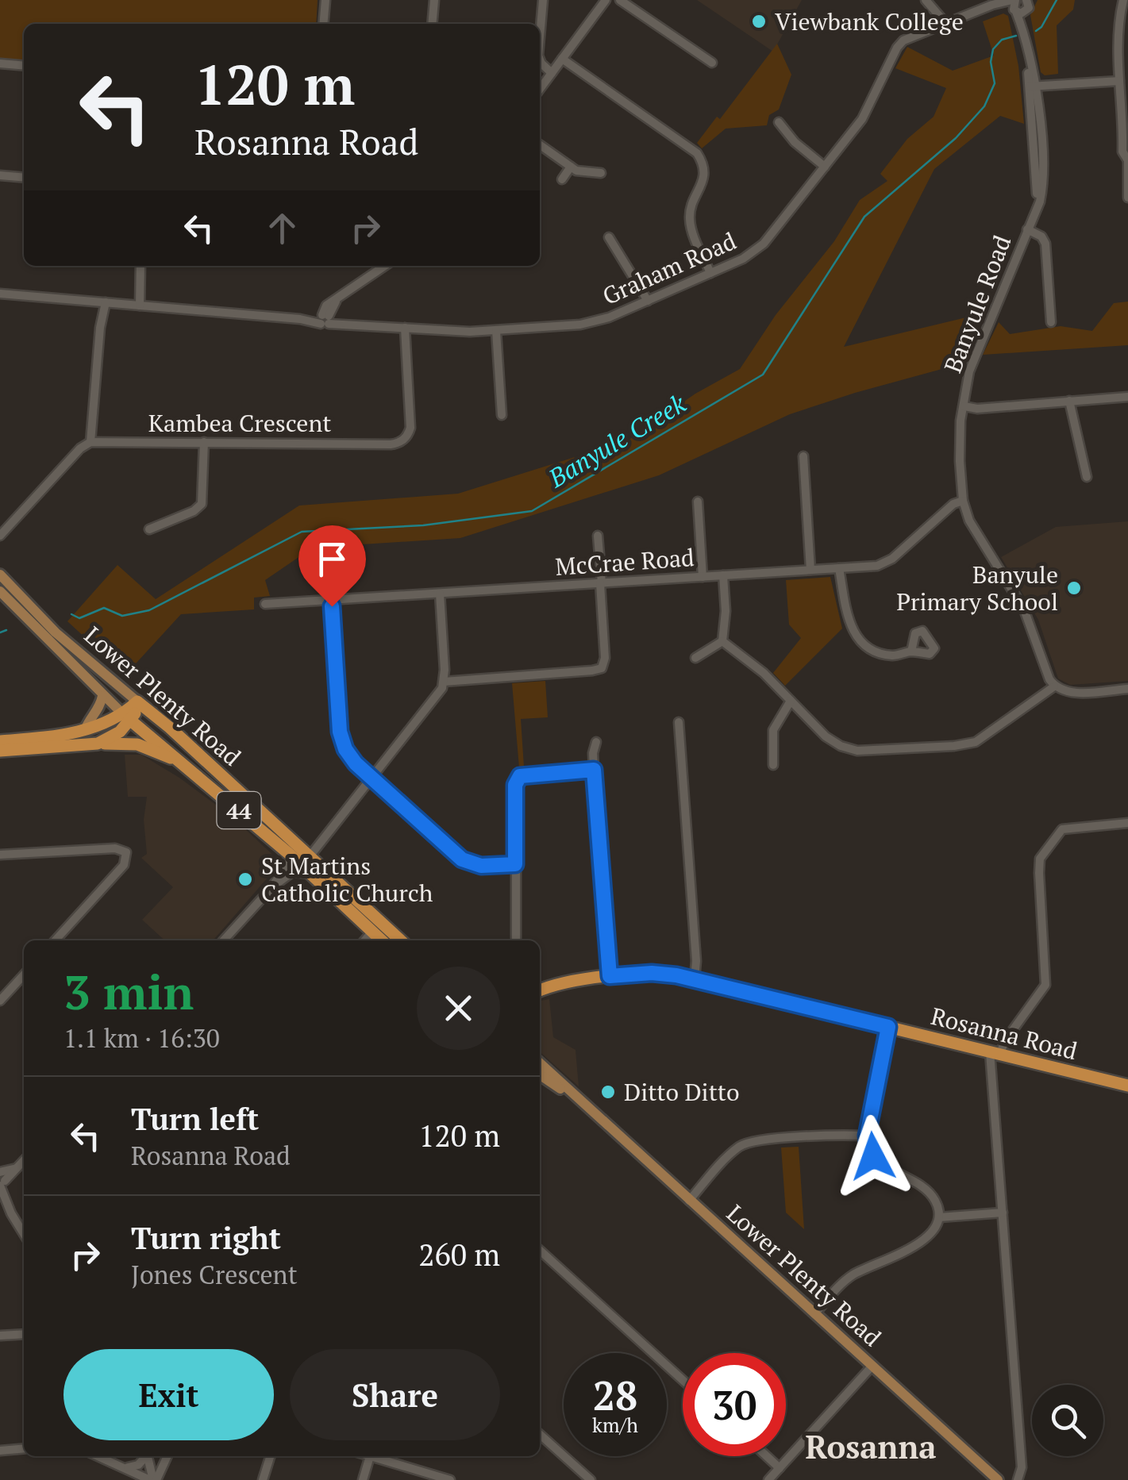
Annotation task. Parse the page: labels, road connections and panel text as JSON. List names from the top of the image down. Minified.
{"streets":{"highway":["Lower Plenty Road","44","Rosanna Road"],"street":["Graham Road","Banyule Road","Kambea Crescent","McCrae Road"]},"crossings":[["Graham Road","Banyule Road"],["Graham Road","Kambea Crescent"],["Banyule Road","McCrae Road"]],"districts":["Rosanna"],"water":["Banyule Creek"],"places":["Viewbank College","Banyule Primary School","St Martins Catholic Church","Ditto Ditto"],"page":{"turn":["120 m","Rosanna Road"],"heading":["3 min","1.1 km · 16:30"],"list":[{"name":"Turn left","note":"Rosanna Road","value":"120 m"},{"name":"Turn right","note":"Jones Crescent","value":"260 m"}],"buttons":["Exit","Share"],"speed":"28 km/h","limit":"30"}}
